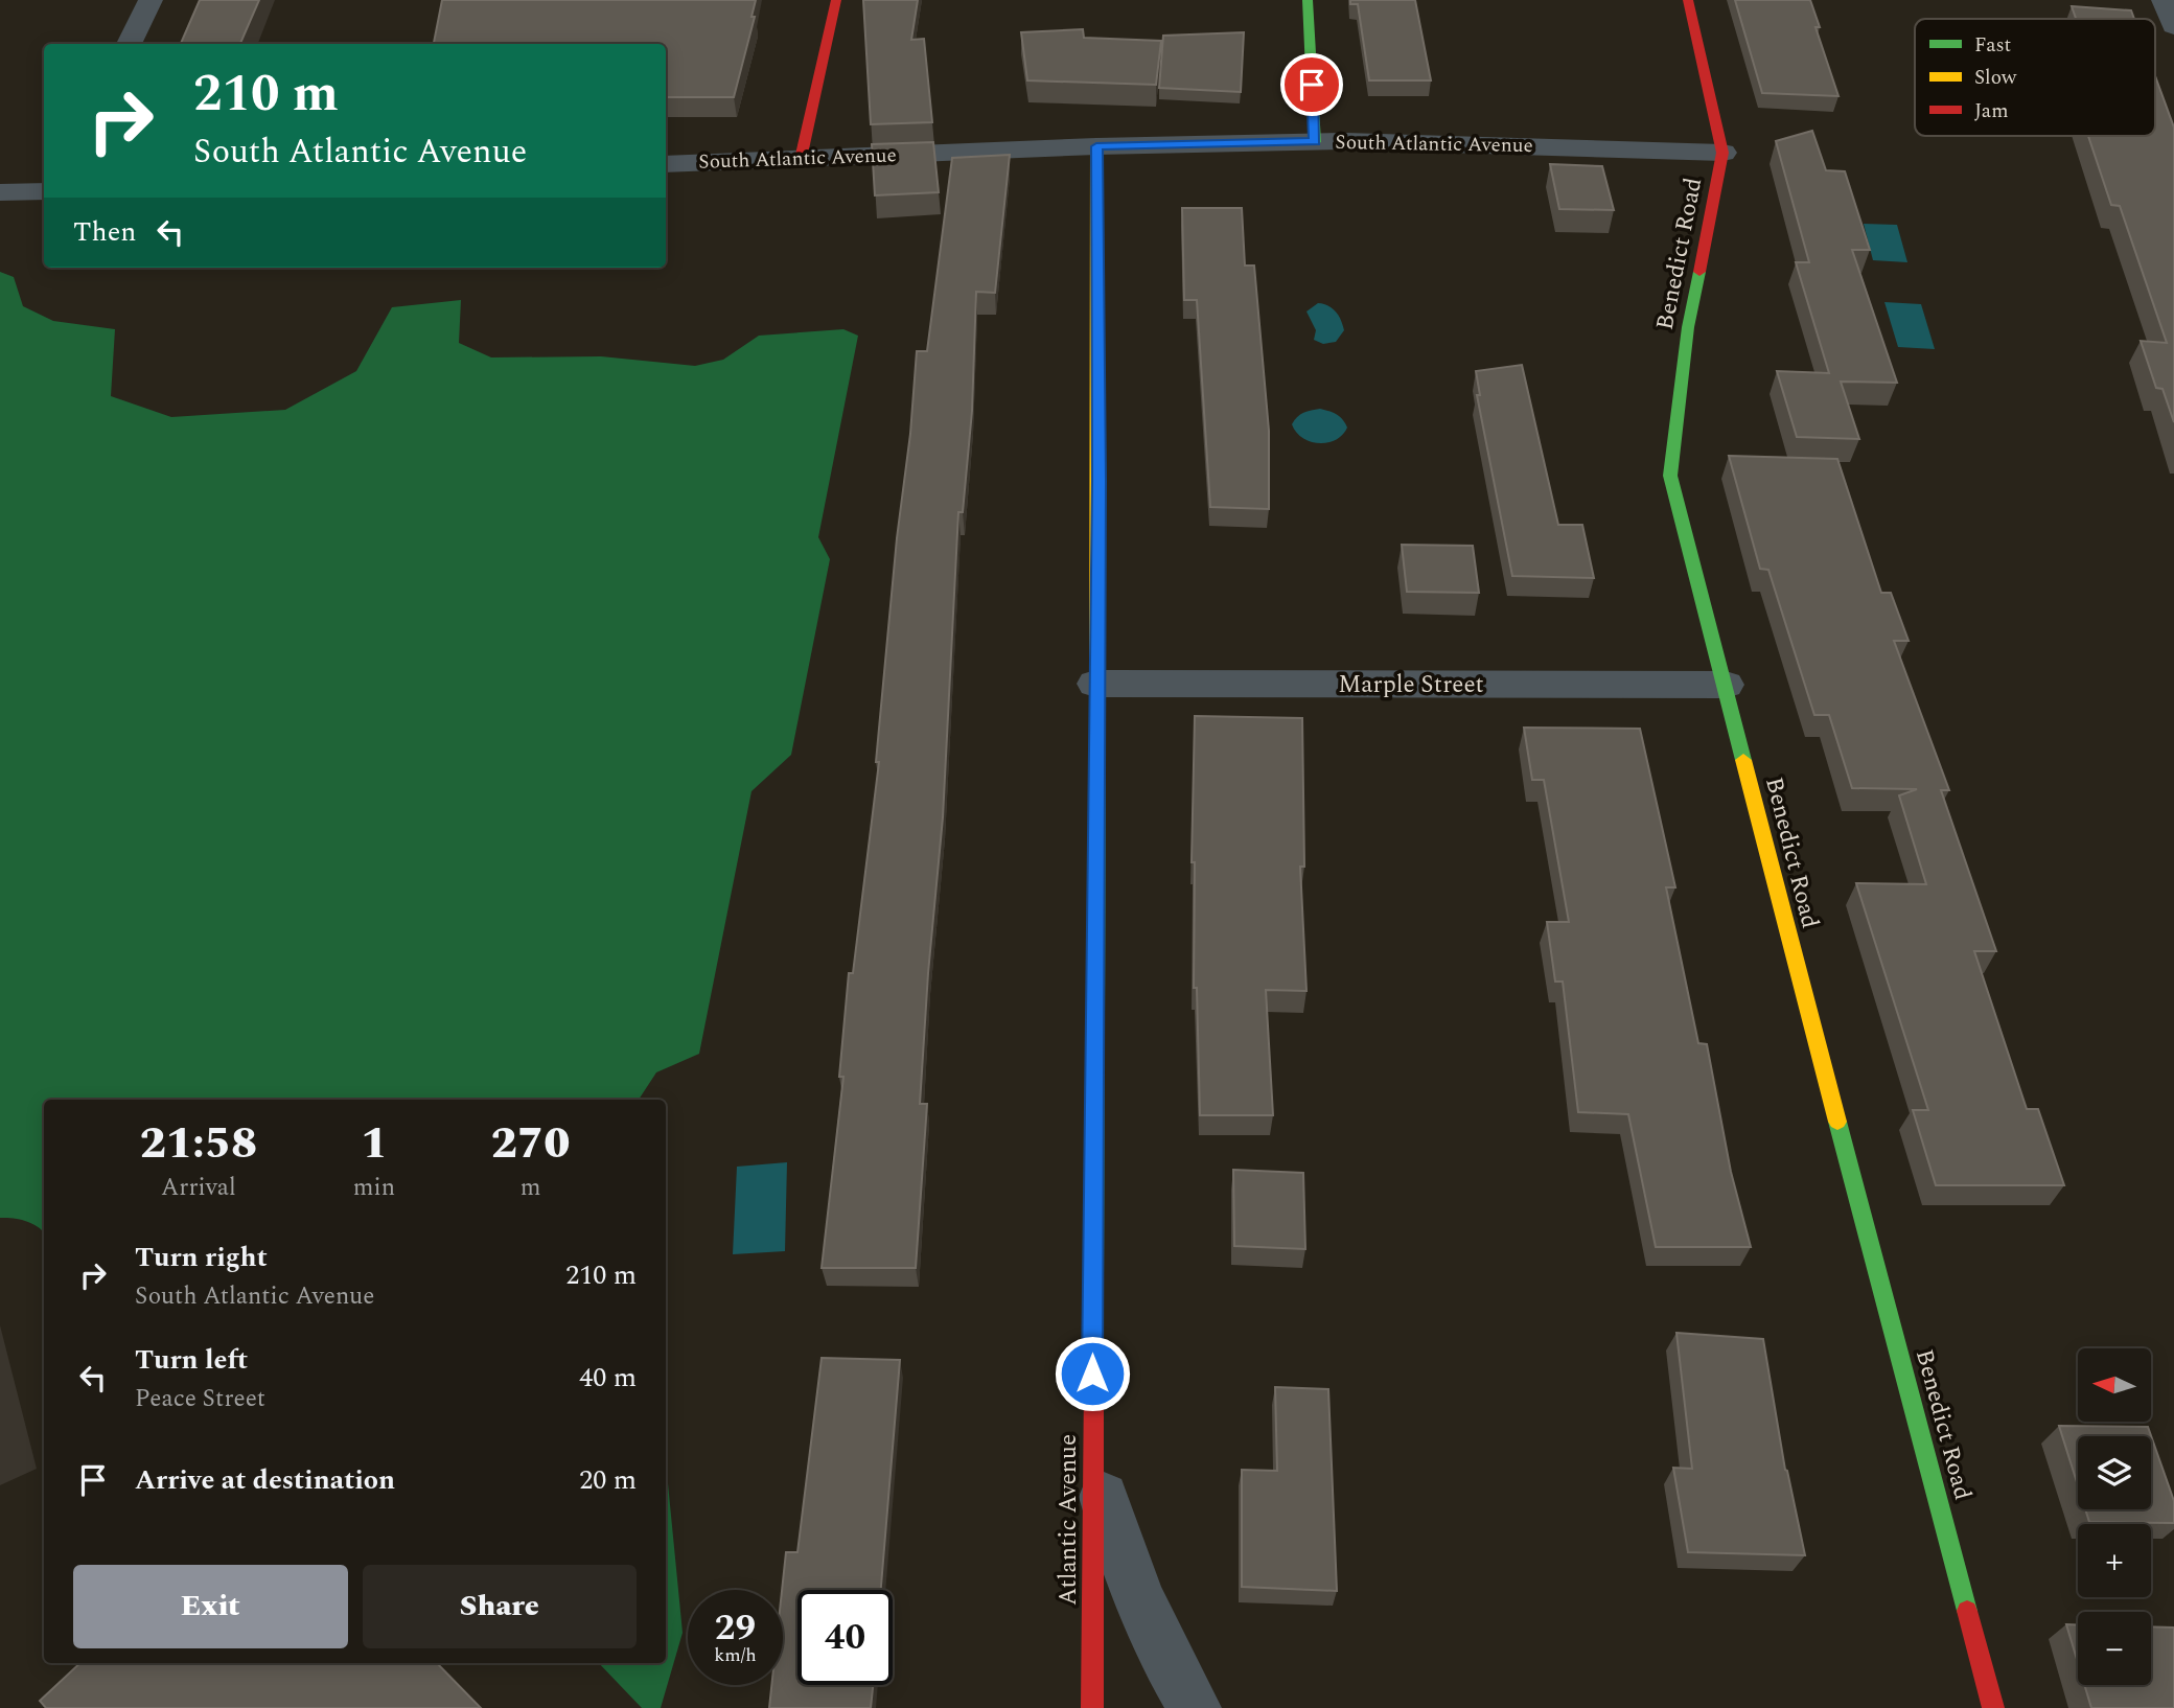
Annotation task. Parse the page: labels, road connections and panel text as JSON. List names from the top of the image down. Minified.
{"streets":{"street":["South Atlantic Avenue","Benedict Road","Marple Street","Atlantic Avenue"]},"crossings":[["South Atlantic Avenue","Benedict Road"],["South Atlantic Avenue","Atlantic Avenue"],["Benedict Road","Marple Street"],["Marple Street","Atlantic Avenue"]],"legend":["Fast","Slow","Jam"],"north":"left","page":{"turn":["210 m","South Atlantic Avenue"],"then":"Then","eta":["21:58","Arrival","1","min","270","m"],"list":[{"name":"Turn right","note":"South Atlantic Avenue","value":"210 m"},{"name":"Turn left","note":"Peace Street","value":"40 m"},{"name":"Arrive at destination","value":"20 m"}],"map_buttons":["+","−"],"buttons":["Exit","Share"],"speed":"29 km/h","limit":"40"}}
